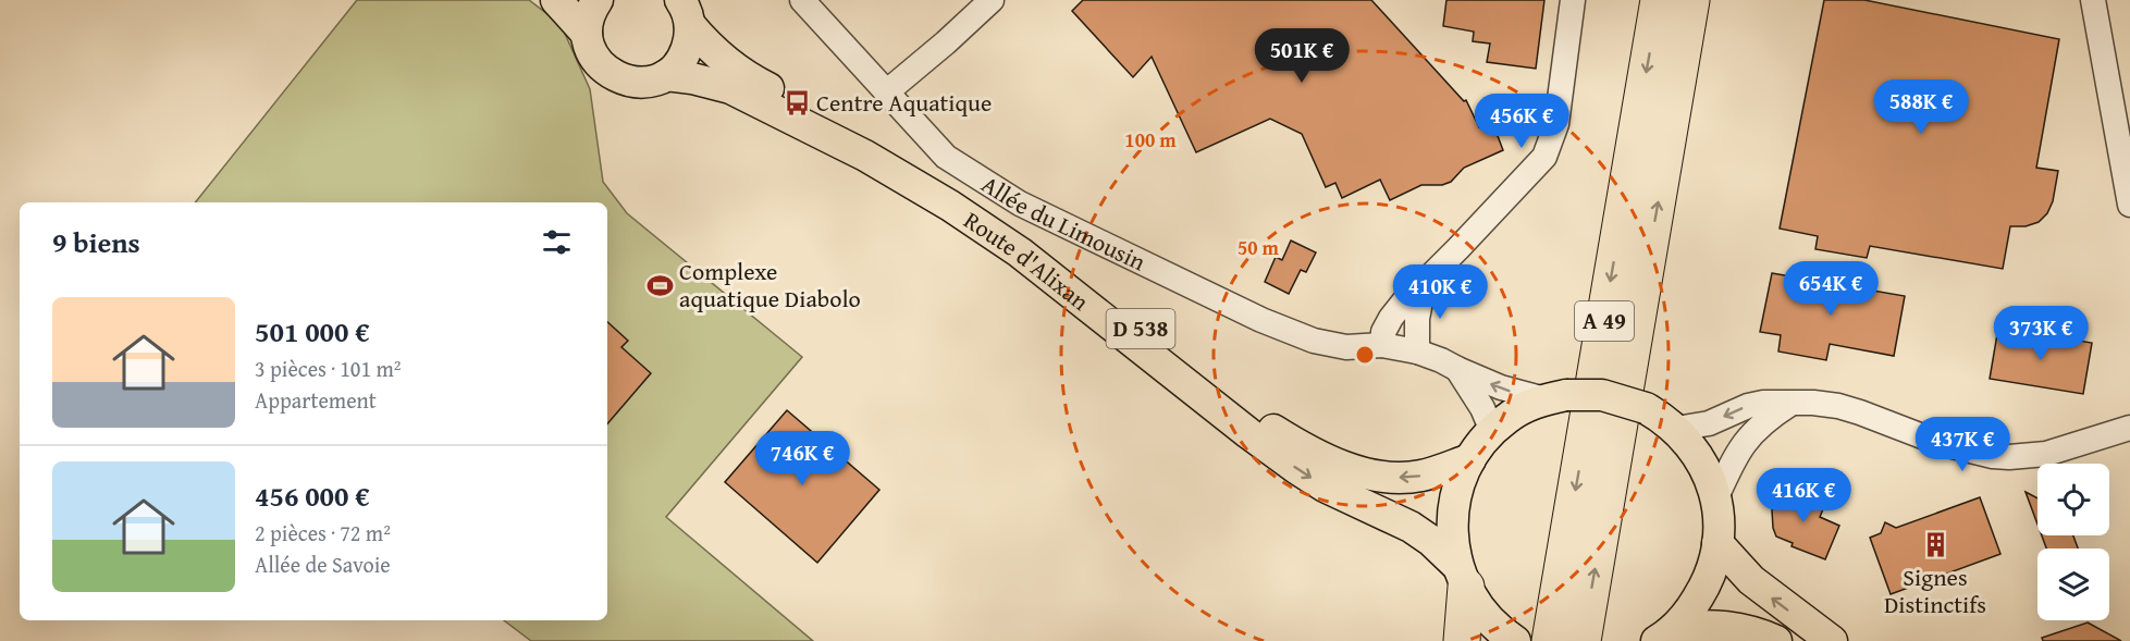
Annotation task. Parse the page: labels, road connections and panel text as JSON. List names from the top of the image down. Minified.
{"streets":{"highway":["A 49"],"main road":["Route d'Alixan","D 538"],"street":["Allée du Limousin"]},"places":{"bus stop":["Centre Aquatique"],"sports":["Complexe aquatique Diabolo"],"building":["Signes Distinctifs"]},"page":{"price":["501K €","588K €","456K €","654K €","410K €","373K €","437K €","746K €","416K €"],"heading":"9 biens","list":[{"name":"501 000 €","note":"3 pièces · 101 m² · Appartement"},{"name":"456 000 €","note":"2 pièces · 72 m² · Allée de Savoie"}]},"rings":["100 m","50 m"]}
